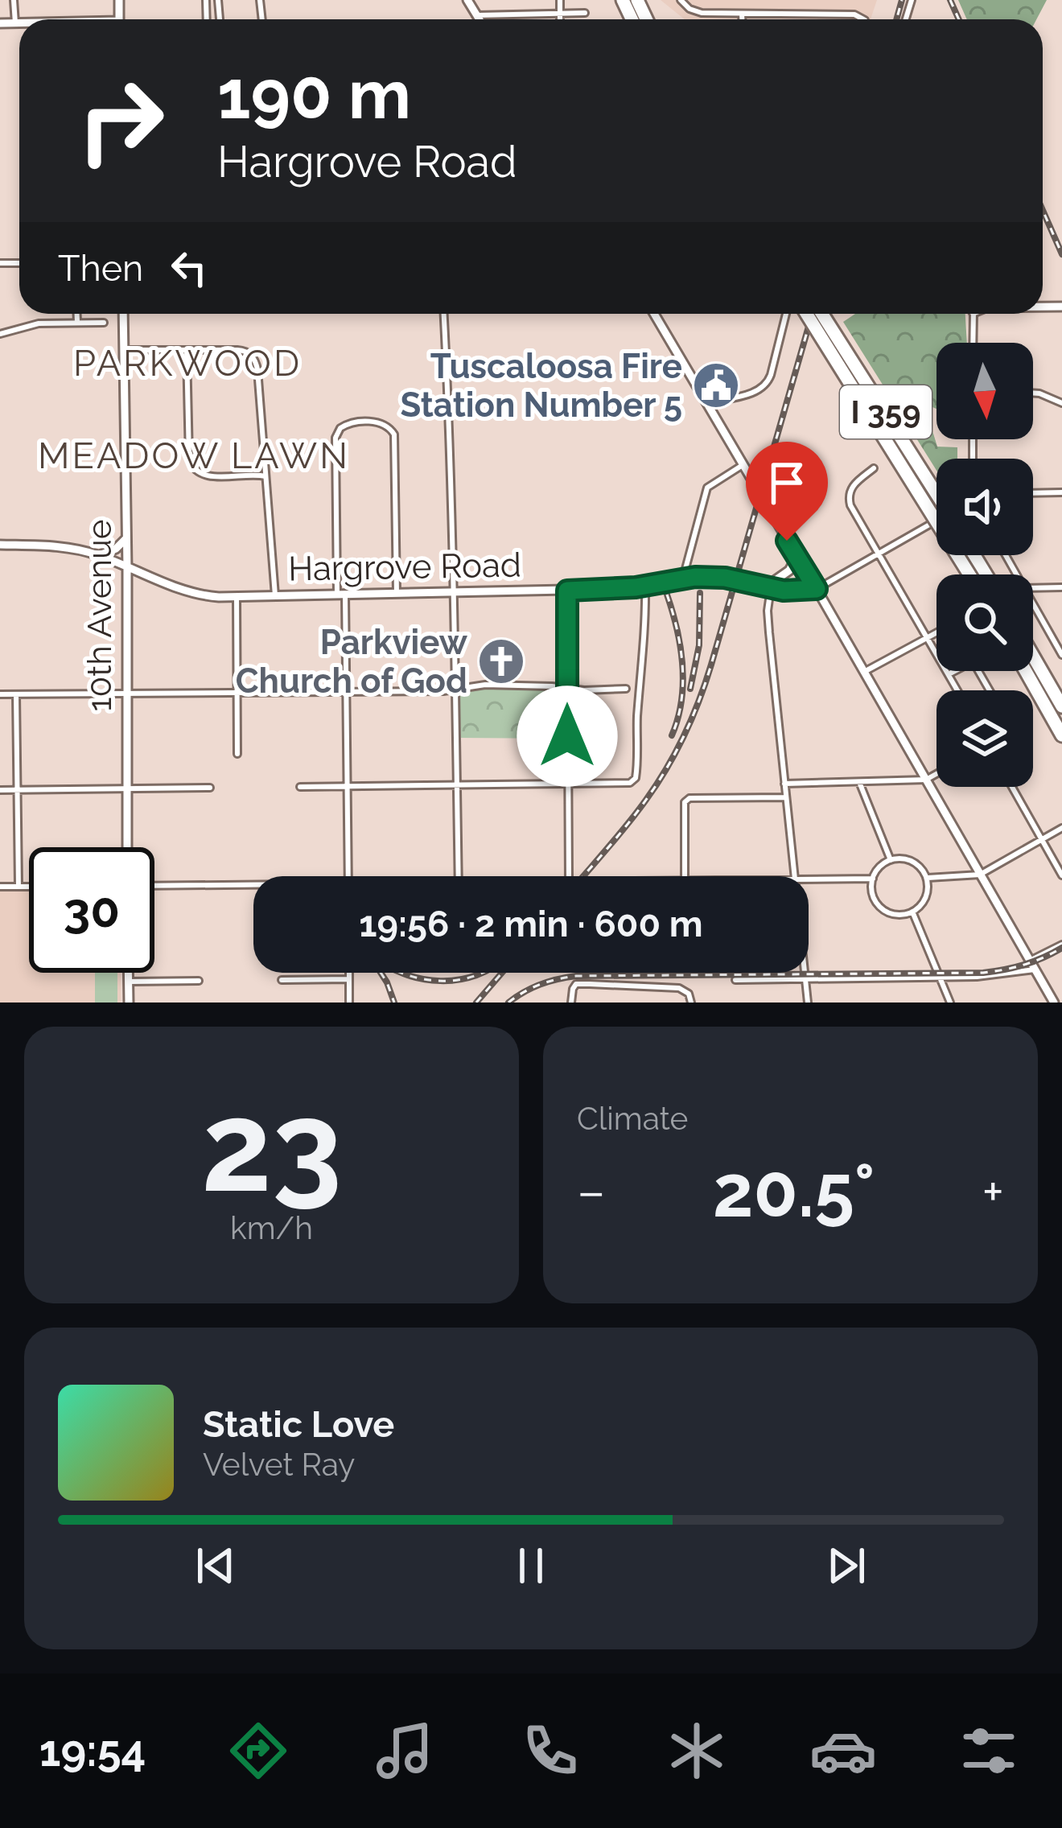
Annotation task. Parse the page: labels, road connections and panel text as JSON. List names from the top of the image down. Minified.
{"streets":{"highway":["I 359"],"main road":["Hargrove Road","10th Avenue"]},"crossings":[["Hargrove Road","10th Avenue"]],"districts":["PARKWOOD","MEADOW LAWN"],"places":{"public building":["Tuscaloosa Fire Station Number 5"],"church":["Parkview Church of God"]},"north":"bottom","page":{"turn":["190 m","Hargrove Road"],"then":"Then","limit":"30","trip":"19:56 · 2 min · 600 m","tile":[["23","km/h"],"Climate"],"heat":["−","20.5°","+"],"song":["Static Love","Velvet Ray"],"tabs":"19:54"}}
